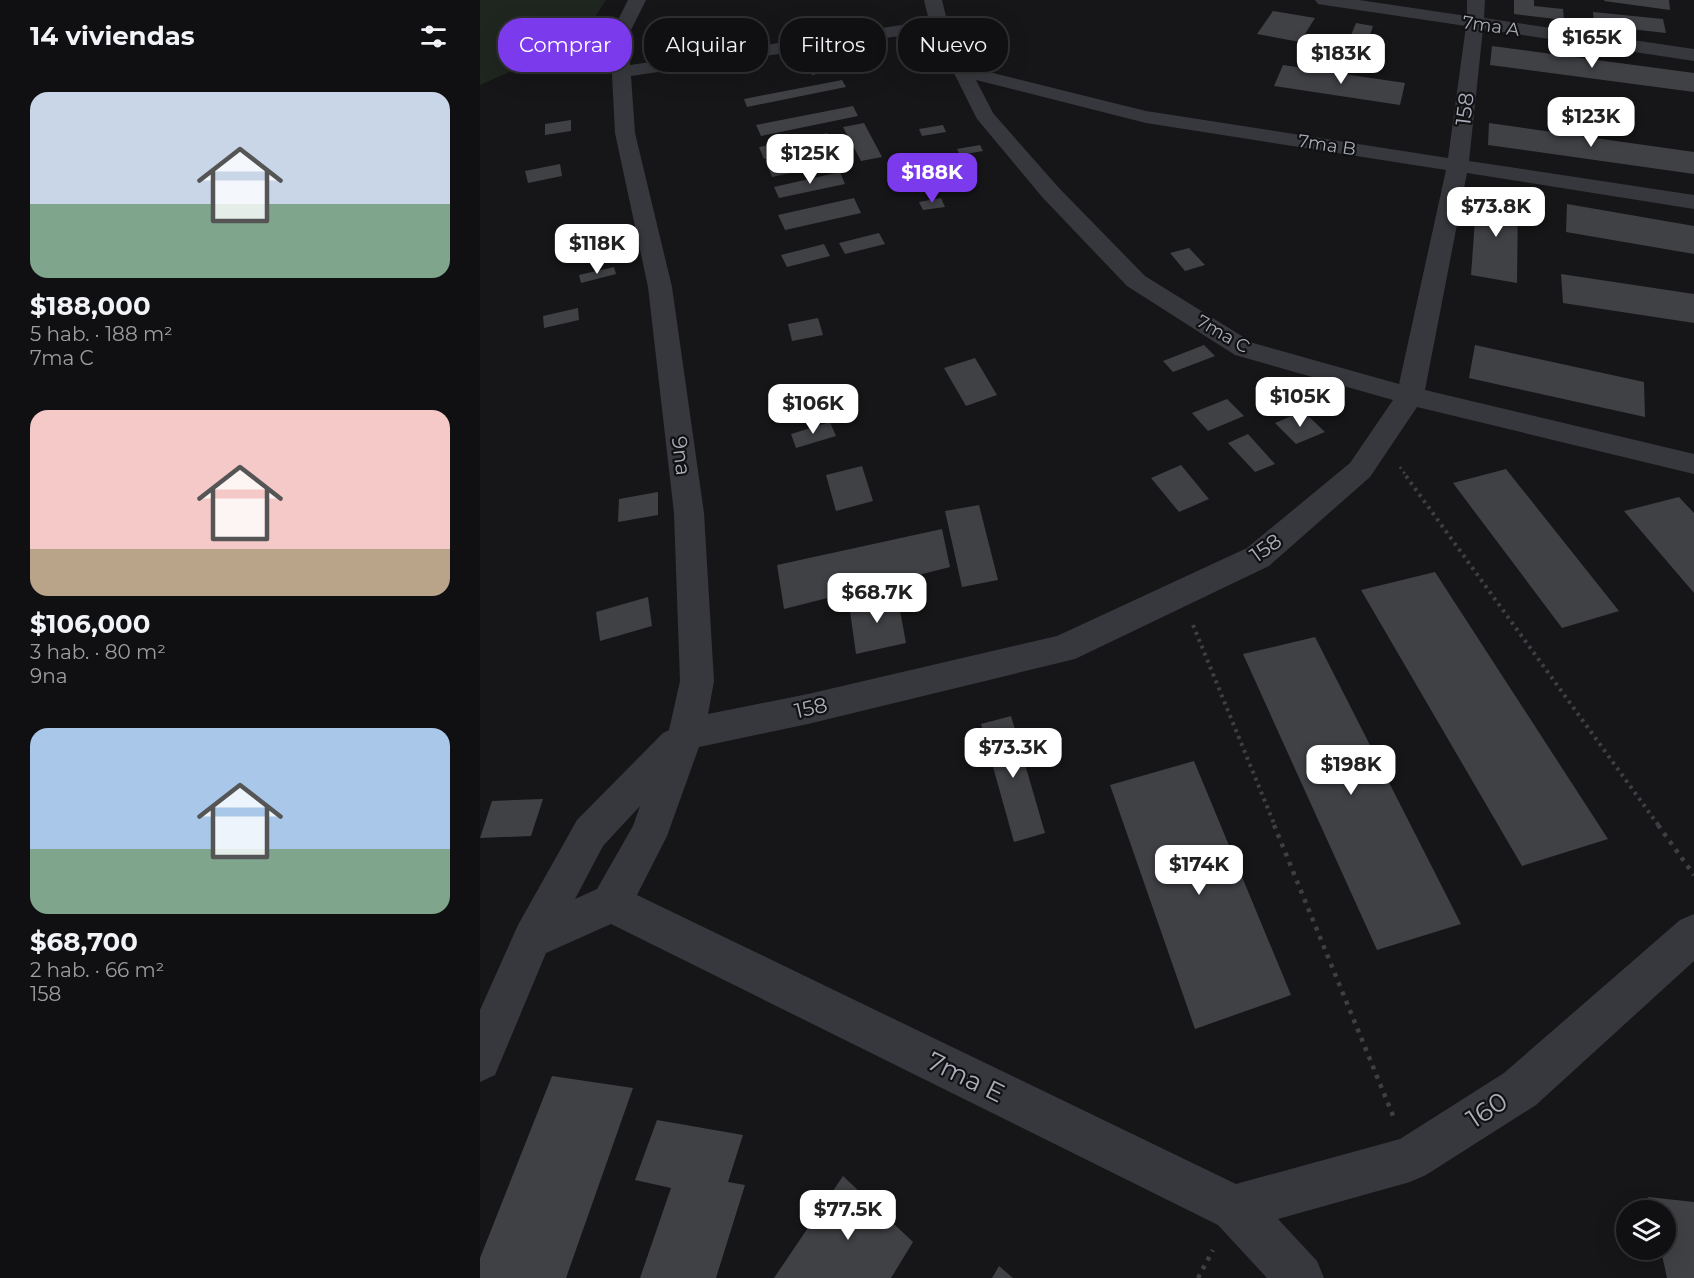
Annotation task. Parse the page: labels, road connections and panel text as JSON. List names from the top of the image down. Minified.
{"streets":{"street":["7ma A","158","7ma B","7ma C","9na","7ma E","160"]},"crossings":[["7ma A","158"],["158","7ma B"],["158","7ma C"],["158","9na"],["9na","7ma E"],["7ma E","160"]],"page":{"heading":"14 viviendas","price":["$165K","$183K","$123K","$125K","$188K","$73.8K","$118K","$105K","$106K","$68.7K","$73.3K","$198K","$174K","$77.5K"],"chip":["Comprar","Alquilar","Filtros","Nuevo"],"list":[{"name":"$188,000","note":"5 hab. · 188 m² · 7ma C"},{"name":"$106,000","note":"3 hab. · 80 m² · 9na"},{"name":"$68,700","note":"2 hab. · 66 m² · 158"}]}}
